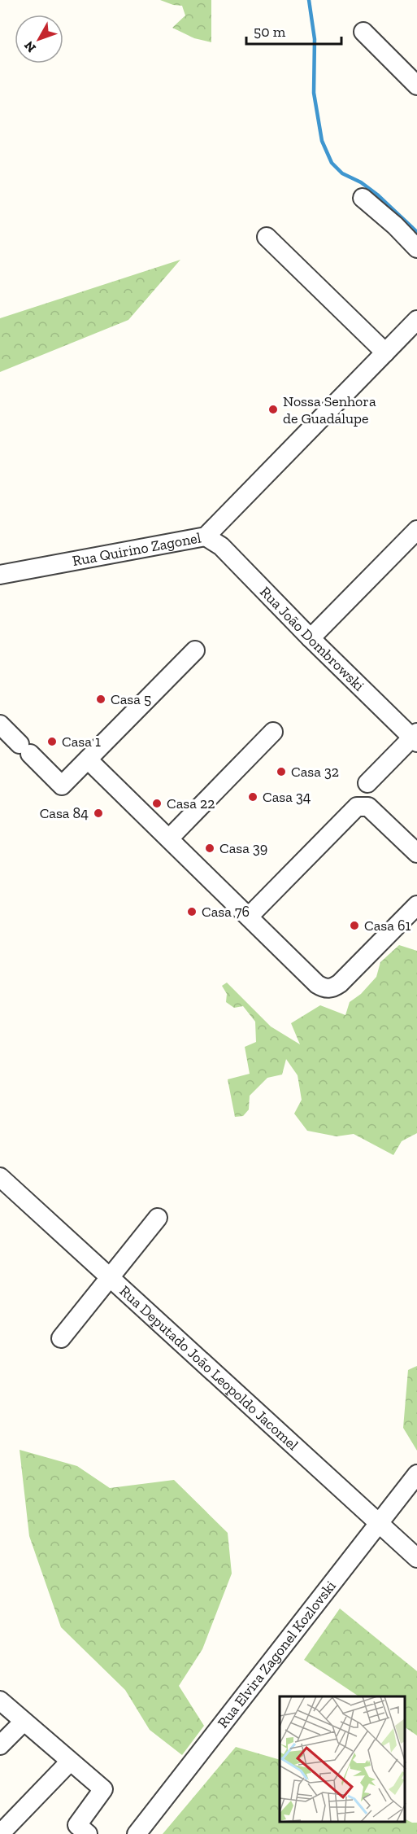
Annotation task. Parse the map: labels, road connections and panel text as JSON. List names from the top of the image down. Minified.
{"streets":{"street":["Rua Quirino Zagonel","Rua João Dombrowski","Rua Deputado João Leopoldo Jacomel","Rua Elvira Zagonel Kozlovski"]},"crossings":[["Rua Quirino Zagonel","Rua João Dombrowski"],["Rua Deputado João Leopoldo Jacomel","Rua Elvira Zagonel Kozlovski"]],"places":["Nossa Senhora de Guadalupe","Casa 5","Casa 1","Casa 32","Casa 34","Casa 22","Casa 84","Casa 39","Casa 76","Casa 61"],"scale_bar":"50 m","north":"bottom left"}
